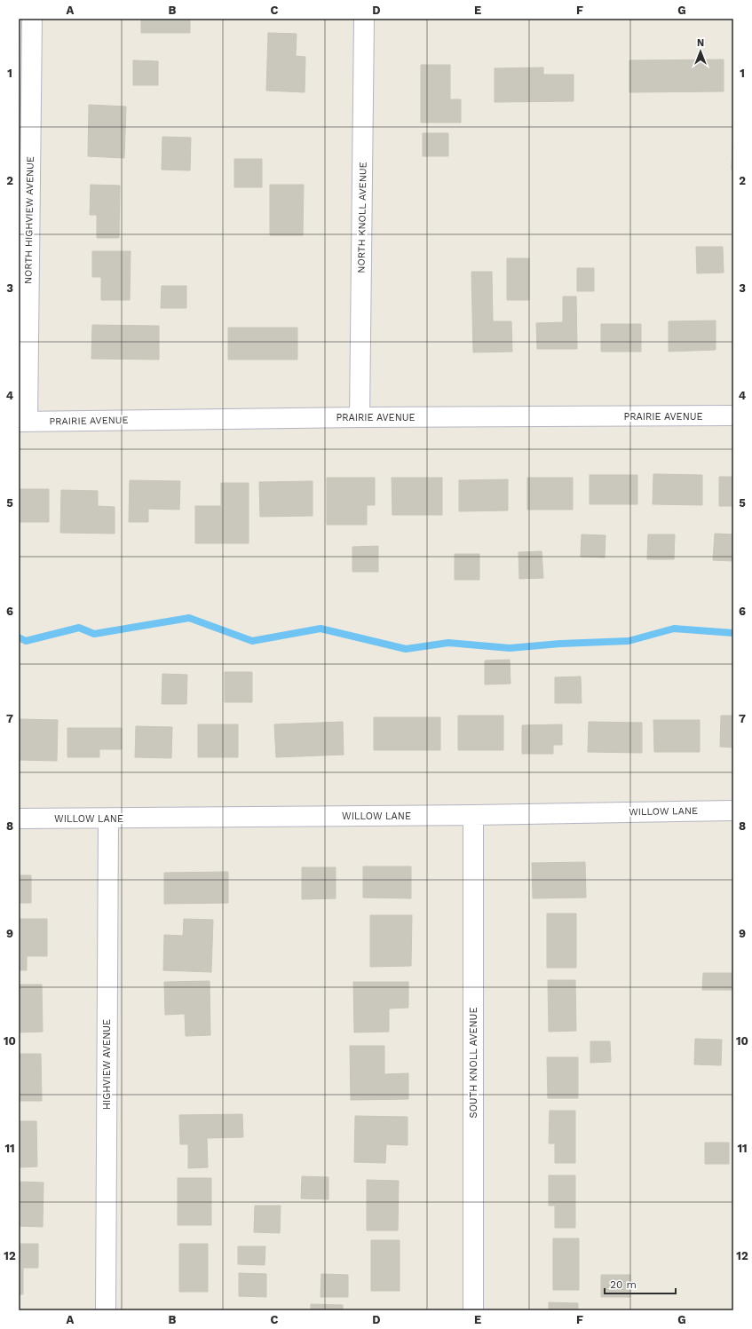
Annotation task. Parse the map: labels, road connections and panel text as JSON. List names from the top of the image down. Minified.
{"streets":{"street":["NORTH KNOLL AVENUE","NORTH HIGHVIEW AVENUE","PRAIRIE AVENUE","WILLOW LANE","SOUTH KNOLL AVENUE","HIGHVIEW AVENUE"]},"crossings":[["NORTH KNOLL AVENUE","PRAIRIE AVENUE"],["NORTH HIGHVIEW AVENUE","PRAIRIE AVENUE"],["WILLOW LANE","SOUTH KNOLL AVENUE"],["WILLOW LANE","HIGHVIEW AVENUE"]],"scale_bar":"20 m","north":"top","grid":{"columns":["A","B","C","D","E","F","G"],"rows":["1","2","3","4","5","6","7","8","9","10","11","12"]}}
